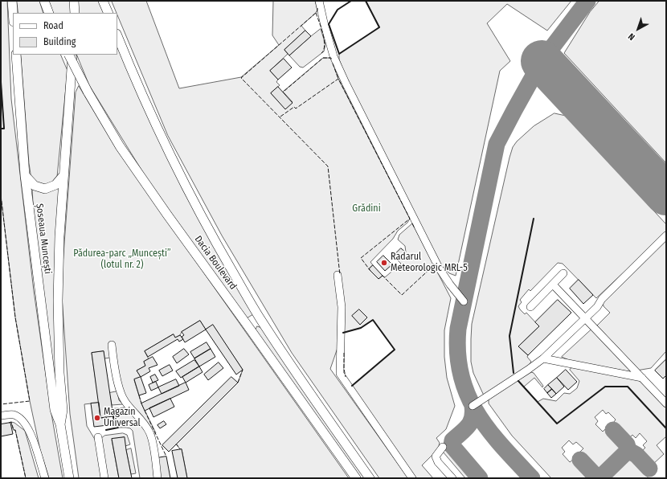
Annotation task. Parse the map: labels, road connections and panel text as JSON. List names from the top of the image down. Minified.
{"streets":{"main road":["Șoseaua Muncești","Dacia Boulevard"]},"parks":["Grădini","Pădurea-parc „Muncești” (lotul nr. 2)"],"places":["Radarul Meteorologic MRL-5","Magazin Universal"],"legend":["Road","Building"],"north":"bottom left"}
